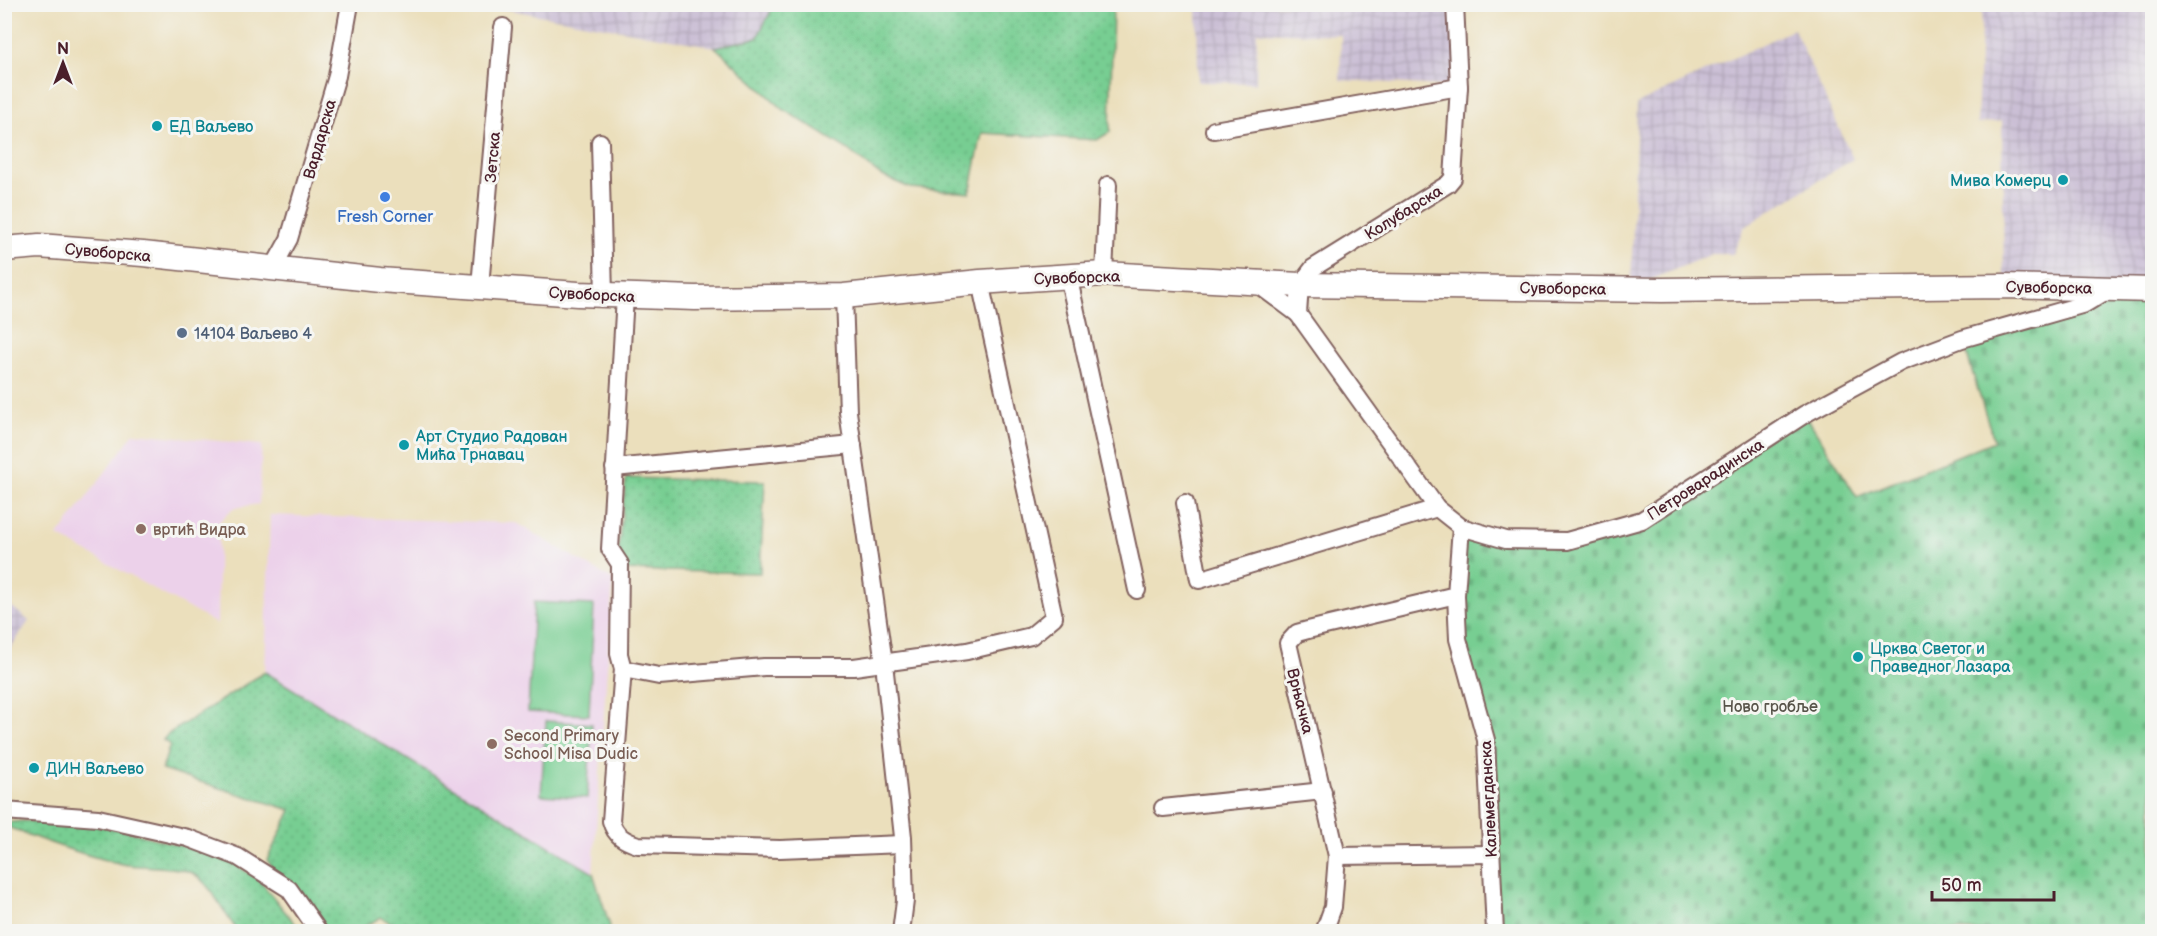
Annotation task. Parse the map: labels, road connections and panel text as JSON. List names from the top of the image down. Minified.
{"streets":{"main road":["Сувоборска"],"street":["Вардарска","Зетска","Колубарска","Петроварадинска","Врњачка","Калемегданска"]},"crossings":[["Вардарска","Сувоборска"],["Зетска","Сувоборска"],["Колубарска","Сувоборска"],["Сувоборска","Петроварадинска"],["Петроварадинска","Калемегданска"],["Врњачка","Калемегданска"]],"parks":["Ново гробље"],"places":["ЕД Ваљево","Мива Комерц","Fresh Corner","14104 Ваљево 4","Арт Студио Радован Мића Трнавац","вртић Видра","Црква Светог и Праведног Лазара","Second Primary School Misa Dudic","ДИН Ваљево"],"scale_bar":"50 m","north":"top"}
